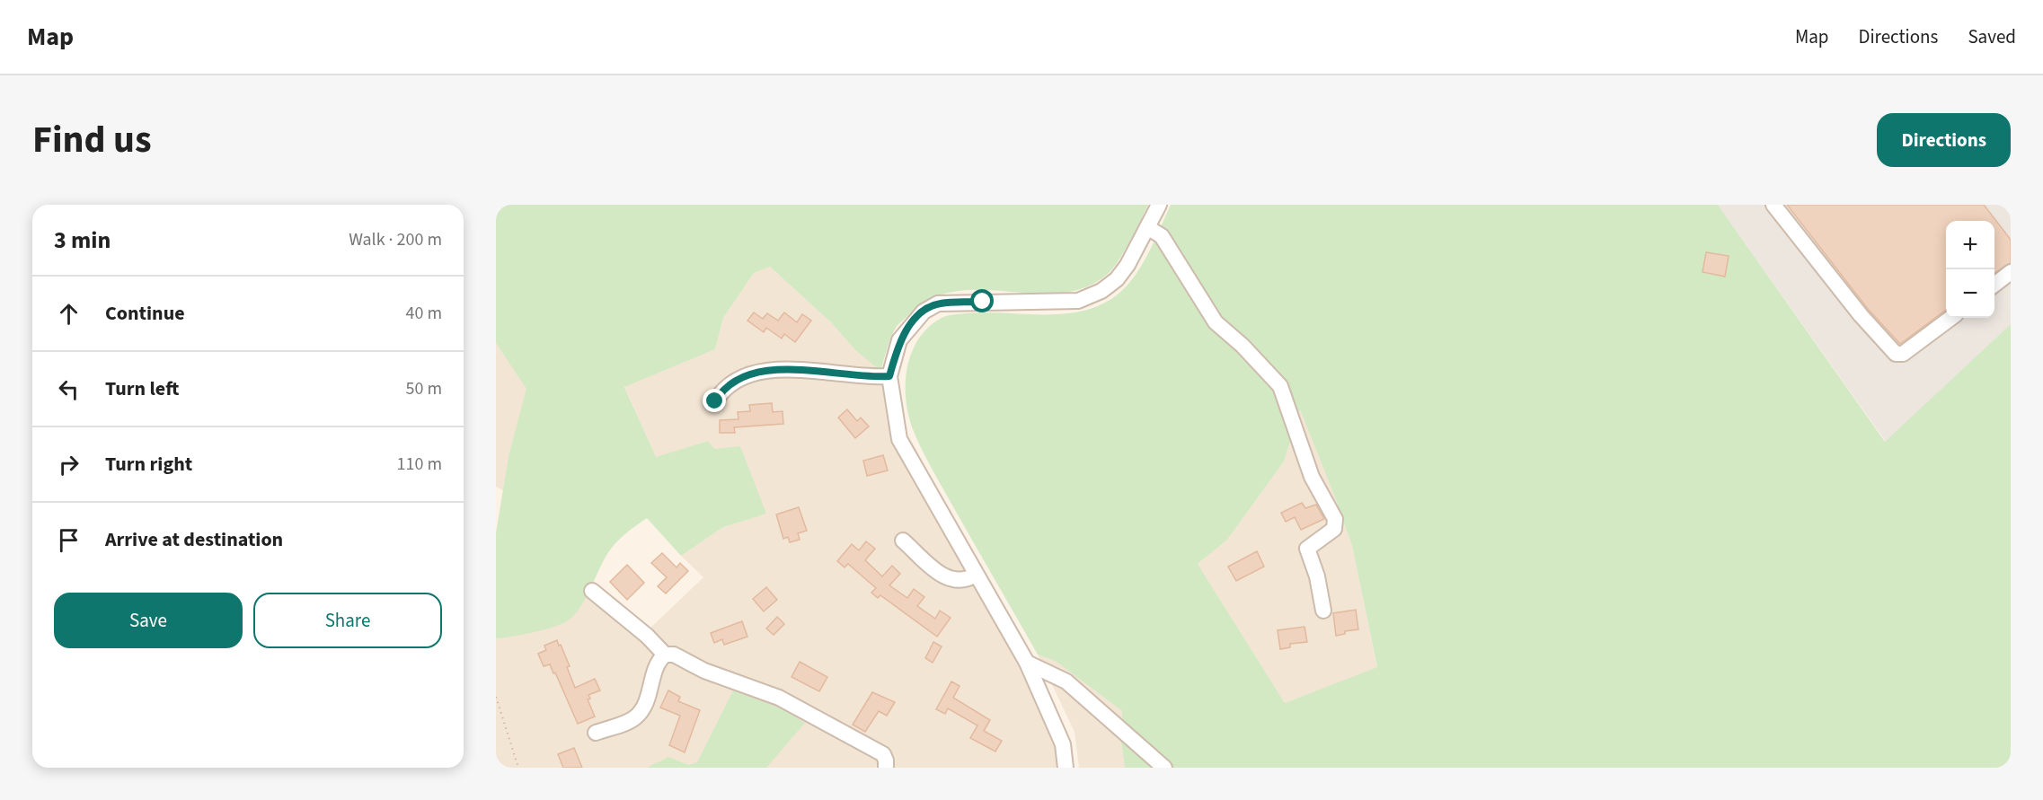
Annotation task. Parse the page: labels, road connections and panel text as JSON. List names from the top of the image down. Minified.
{"page":{"header":"Map","nav":["Map","Directions","Saved"],"title":"Find us","buttons":["Directions",["Save","Share"]],"heading":["3 min","Walk · 200 m"],"map_buttons":["+","−"],"list":[["Continue","40 m"],["Turn left","50 m"],["Turn right","110 m"],"Arrive at destination"]}}
